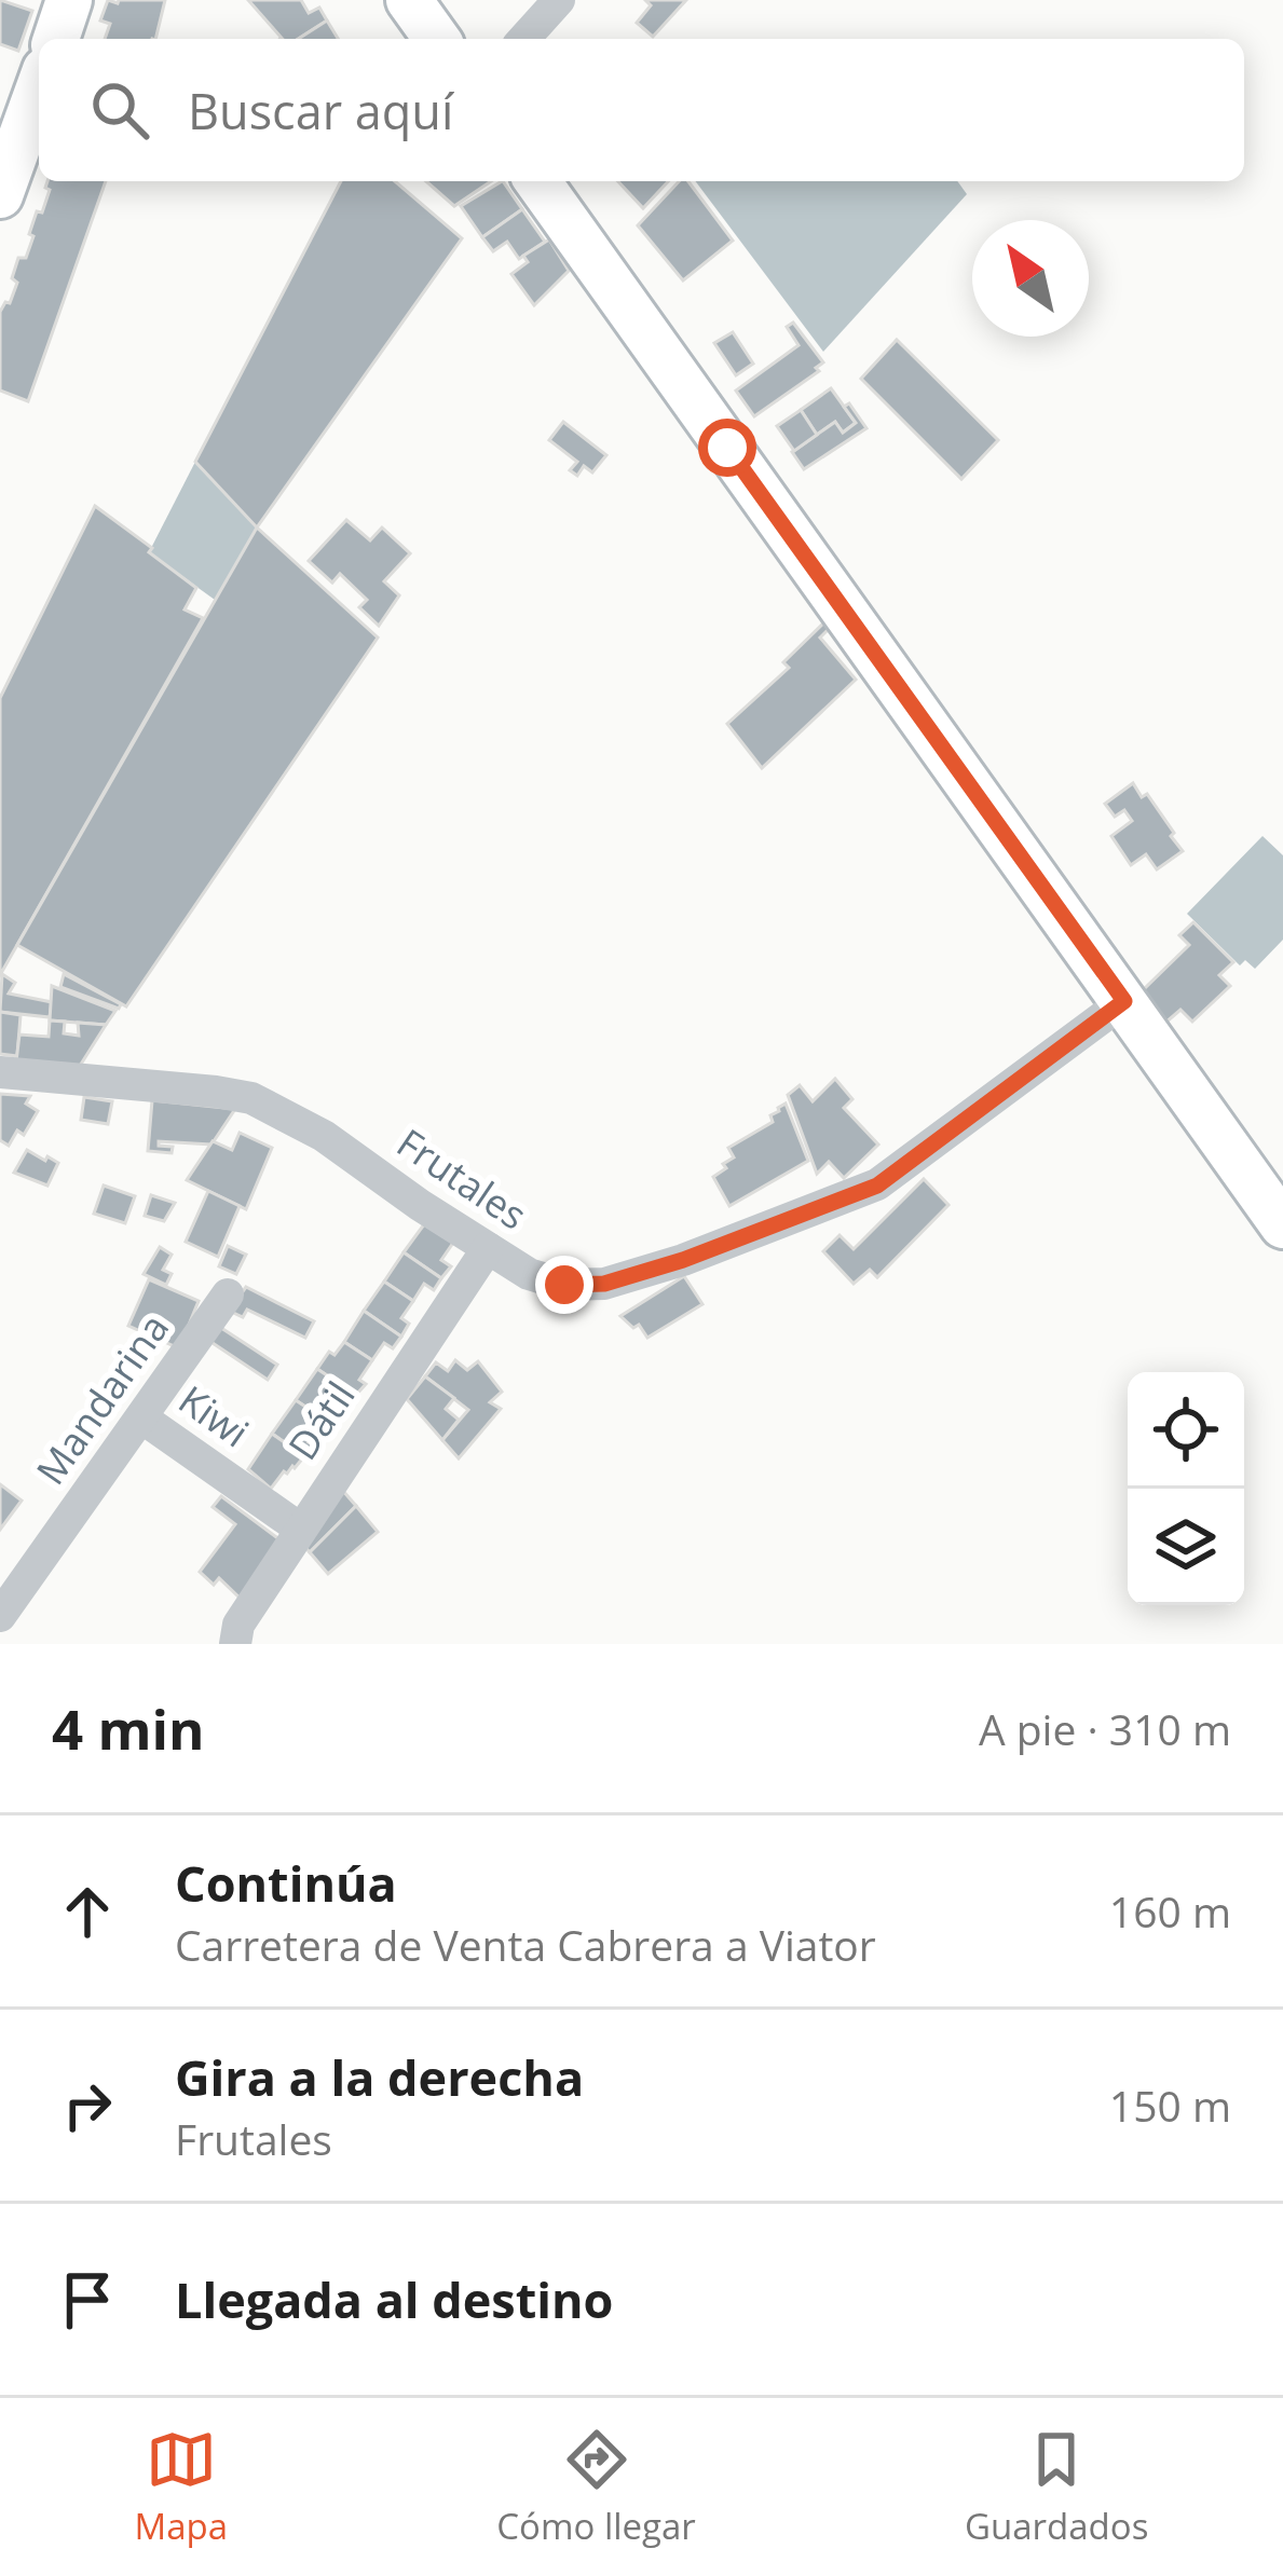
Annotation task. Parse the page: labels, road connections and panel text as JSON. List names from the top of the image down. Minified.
{"streets":{"street":["Frutales","Mandarina","Kiwi","Dátil"]},"crossings":[["Frutales","Dátil"],["Mandarina","Kiwi"],["Kiwi","Dátil"]],"north":"top left","page":{"search":"Buscar aquí","heading":["4 min","A pie · 310 m"],"list":[["Continúa","Carretera de Venta Cabrera a Viator","160 m"],["Gira a la derecha","Frutales","150 m"],"Llegada al destino"],"nav":["Mapa","Cómo llegar","Guardados"]}}
